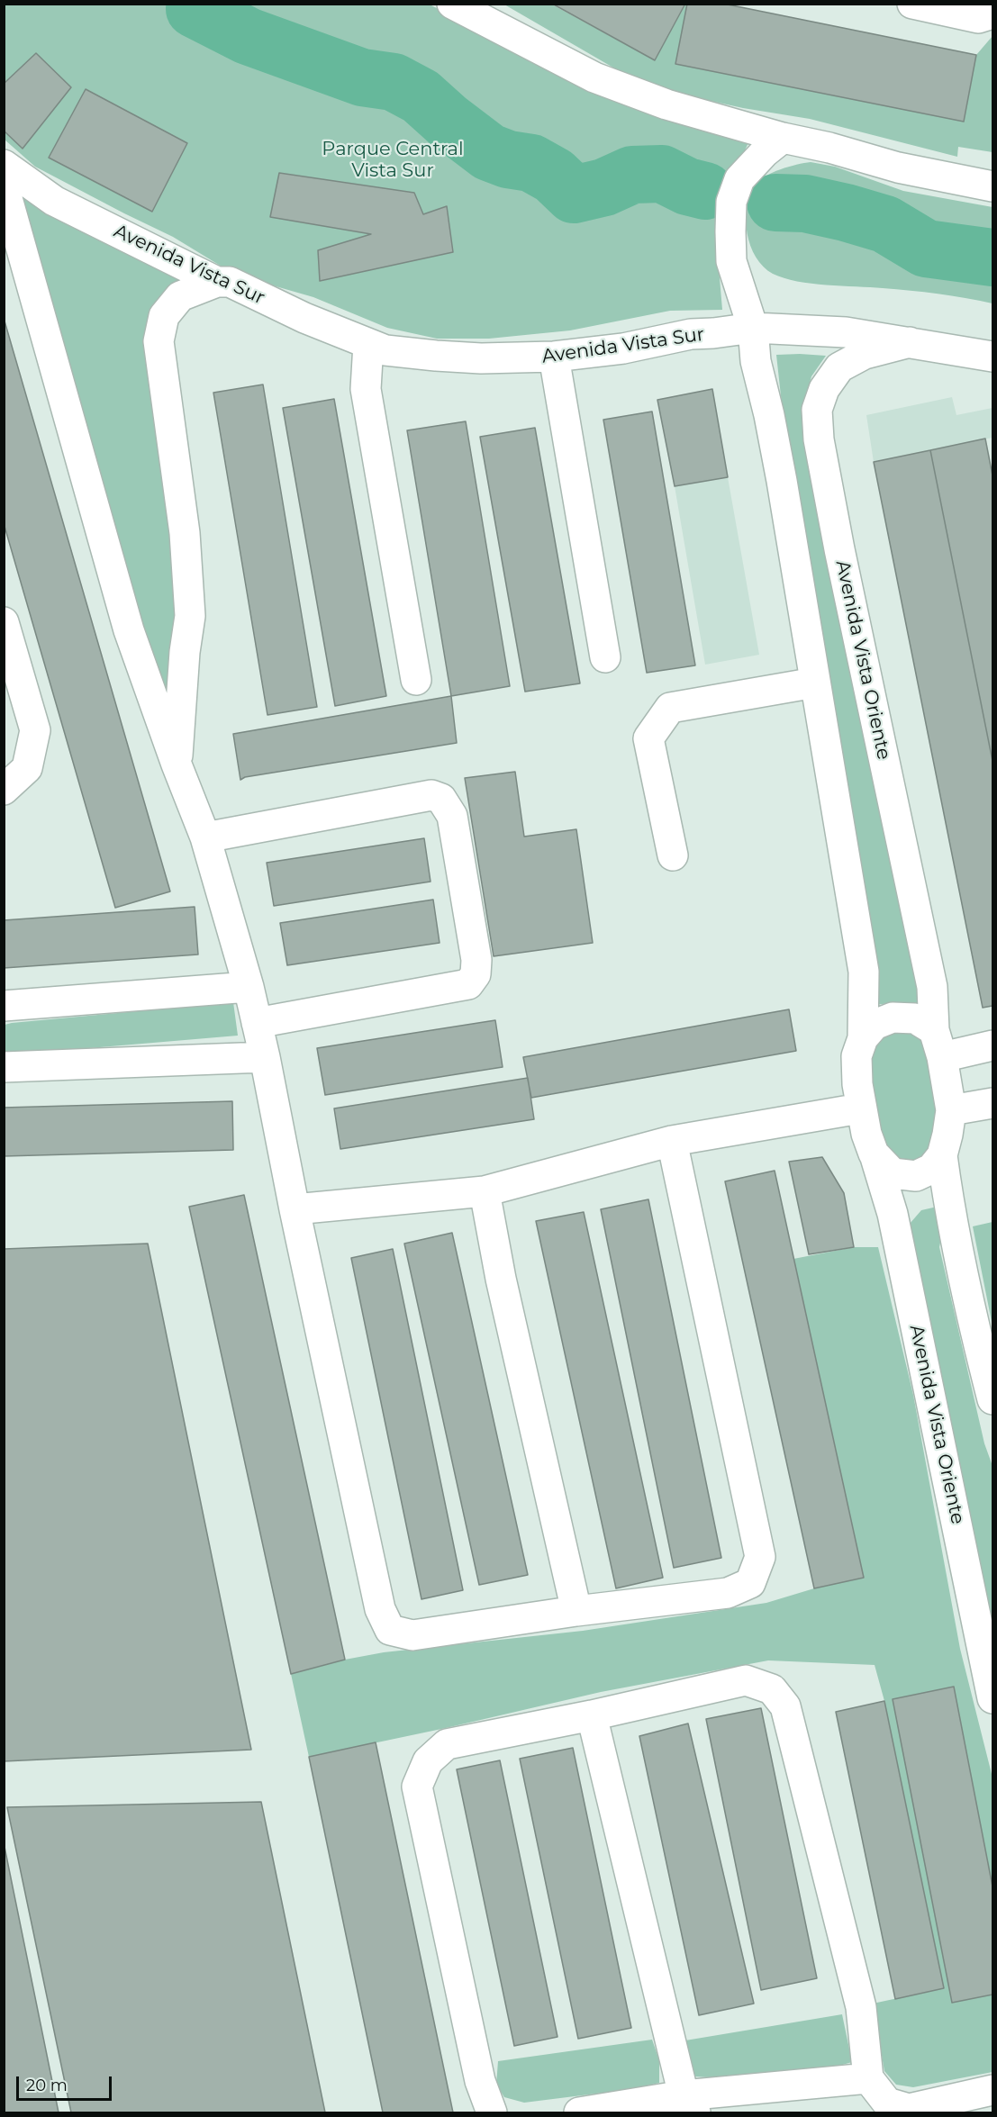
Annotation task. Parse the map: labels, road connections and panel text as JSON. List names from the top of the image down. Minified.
{"streets":{"street":["Avenida Vista Sur","Avenida Vista Oriente"]},"crossings":[["Avenida Vista Sur","Avenida Vista Oriente"]],"parks":["Parque Central Vista Sur"],"scale_bar":"20 m"}
